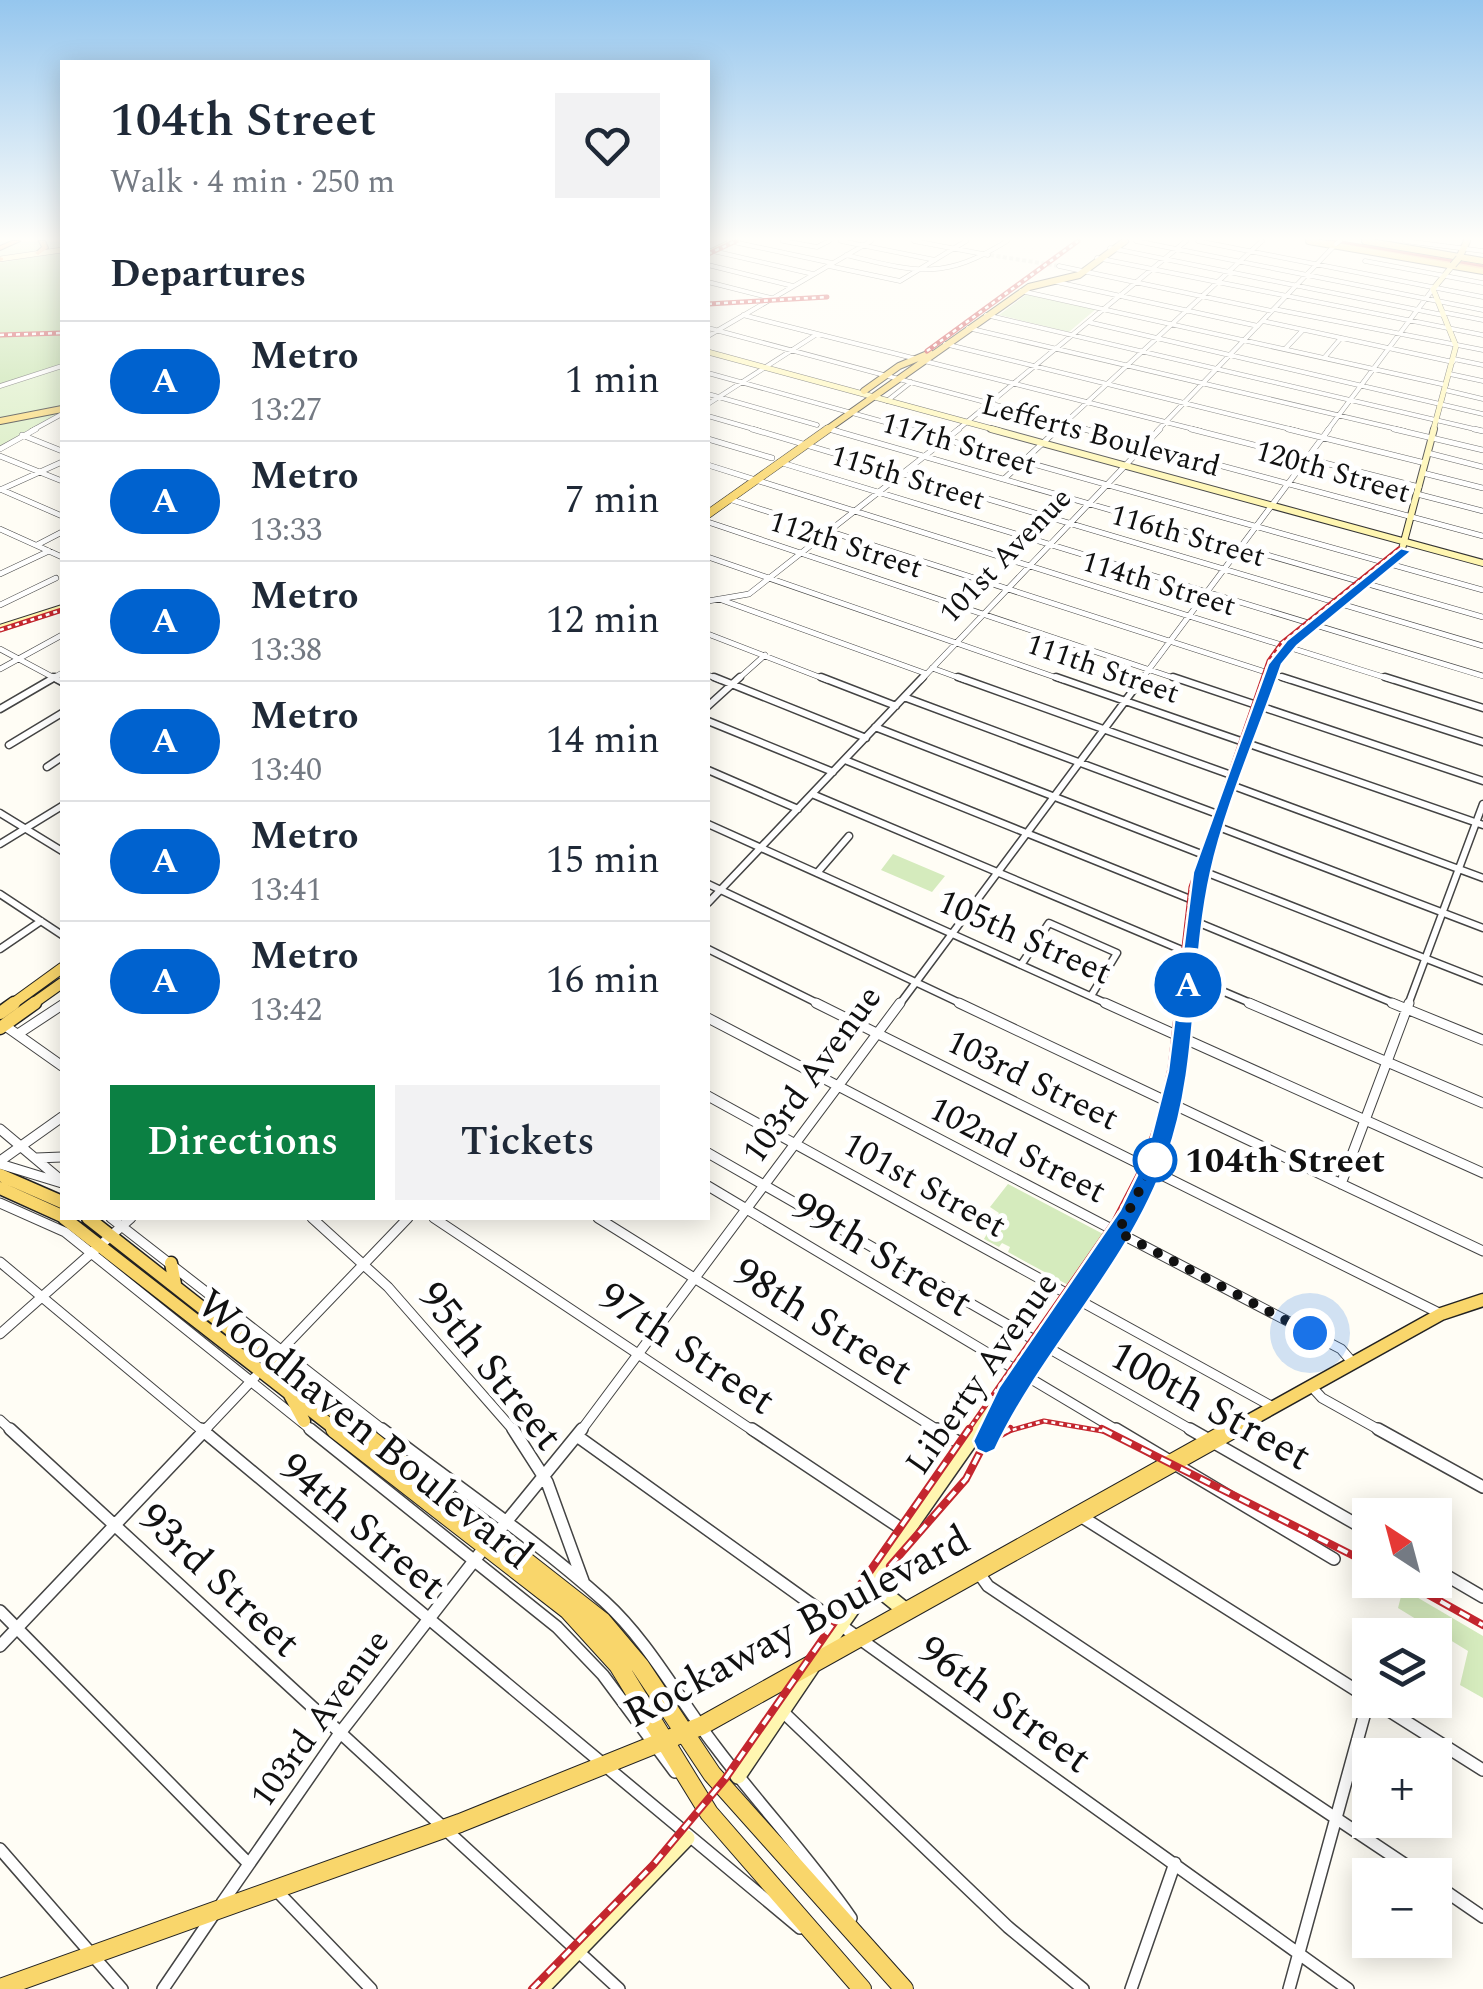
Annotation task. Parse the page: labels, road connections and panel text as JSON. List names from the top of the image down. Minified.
{"streets":{"main road":["Woodhaven Boulevard","Rockaway Boulevard"],"street":["Lefferts Boulevard","117th Street","120th Street","115th Street","116th Street","112th Street","101st Avenue","114th Street","111th Street","105th Street","103rd Avenue","103rd Street","102nd Street","101st Street","99th Street","98th Street","97th Street","95th Street","Liberty Avenue","100th Street","94th Street","93rd Street","96th Street"]},"crossings":[["Lefferts Boulevard","101st Avenue"],["Lefferts Boulevard","103rd Avenue"],["Lefferts Boulevard","Liberty Avenue"],["117th Street","101st Avenue"],["117th Street","103rd Avenue"],["117th Street","Liberty Avenue"],["120th Street","101st Avenue"],["120th Street","103rd Avenue"],["120th Street","Liberty Avenue"],["115th Street","101st Avenue"],["115th Street","103rd Avenue"],["115th Street","Liberty Avenue"],["116th Street","101st Avenue"],["116th Street","103rd Avenue"],["116th Street","Liberty Avenue"],["112th Street","101st Avenue"],["112th Street","103rd Avenue"],["112th Street","Liberty Avenue"],["101st Avenue","114th Street"],["101st Avenue","111th Street"],["101st Avenue","105th Street"],["114th Street","103rd Avenue"],["114th Street","Liberty Avenue"],["111th Street","103rd Avenue"],["111th Street","Liberty Avenue"],["105th Street","103rd Avenue"],["105th Street","Liberty Avenue"],["103rd Avenue","103rd Street"],["103rd Avenue","102nd Street"],["103rd Avenue","101st Street"],["103rd Avenue","99th Street"],["103rd Avenue","98th Street"],["103rd Avenue","97th Street"],["103rd Avenue","95th Street"],["103rd Avenue","100th Street"],["103rd Avenue","Woodhaven Boulevard"],["103rd Avenue","94th Street"],["103rd Avenue","93rd Street"],["103rd Avenue","Rockaway Boulevard"],["103rd Avenue","96th Street"],["103rd Street","Liberty Avenue"],["103rd Street","Rockaway Boulevard"],["102nd Street","Liberty Avenue"],["102nd Street","Rockaway Boulevard"],["101st Street","Liberty Avenue"],["101st Street","Rockaway Boulevard"],["99th Street","Liberty Avenue"],["99th Street","Rockaway Boulevard"],["98th Street","Liberty Avenue"],["97th Street","Liberty Avenue"],["95th Street","Woodhaven Boulevard"],["Liberty Avenue","100th Street"],["Liberty Avenue","Rockaway Boulevard"],["Liberty Avenue","96th Street"],["100th Street","Rockaway Boulevard"],["Woodhaven Boulevard","Rockaway Boulevard"],["94th Street","Rockaway Boulevard"],["93rd Street","Rockaway Boulevard"],["Rockaway Boulevard","96th Street"]],"places":["104th Street"],"lines":["metro line A"],"north":"top left","page":{"on_map":"A","heading":[["104th Street","Walk · 4 min · 250 m"],"Departures"],"list":[{"mark":"A","name":"Metro","note":"13:27","value":"1 min"},{"mark":"A","name":"Metro","note":"13:33","value":"7 min"},{"mark":"A","name":"Metro","note":"13:38","value":"12 min"},{"mark":"A","name":"Metro","note":"13:40","value":"14 min"},{"mark":"A","name":"Metro","note":"13:41","value":"15 min"},{"mark":"A","name":"Metro","note":"13:42","value":"16 min"}],"buttons":["Directions","Tickets"],"map_buttons":["+","−"]}}
